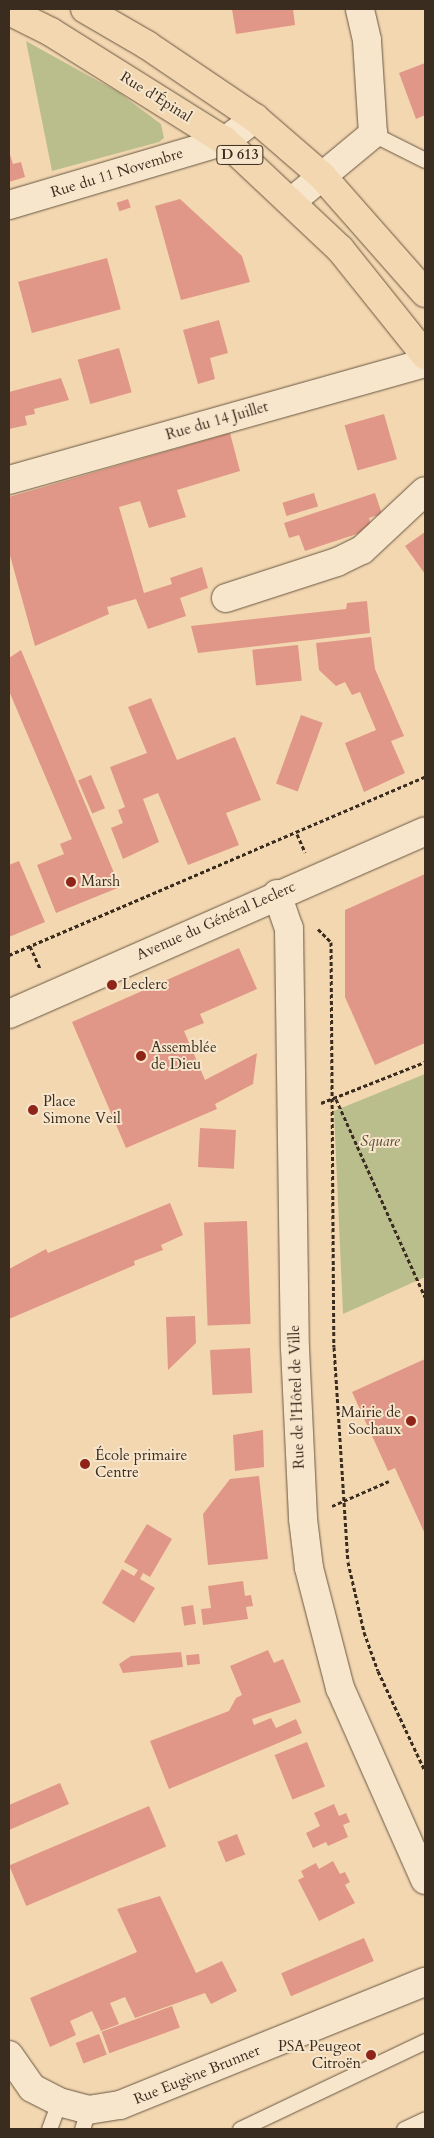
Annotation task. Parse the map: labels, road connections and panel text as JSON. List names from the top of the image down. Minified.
{"streets":{"main road":["Rue d'Épinal","D 613"],"street":["Rue du 11 Novembre","Rue du 14 Juillet","Avenue du Général Leclerc","Rue de l'Hôtel de Ville","Rue Eugène Brunner"]},"crossings":[["Rue d'Épinal","Rue du 11 Novembre"],["Avenue du Général Leclerc","Rue de l'Hôtel de Ville"]],"parks":["Square"],"places":["Marsh","Leclerc","Assemblée de Dieu","Place Simone Veil","Mairie de Sochaux","École primaire Centre","PSA Peugeot Citroën"]}
